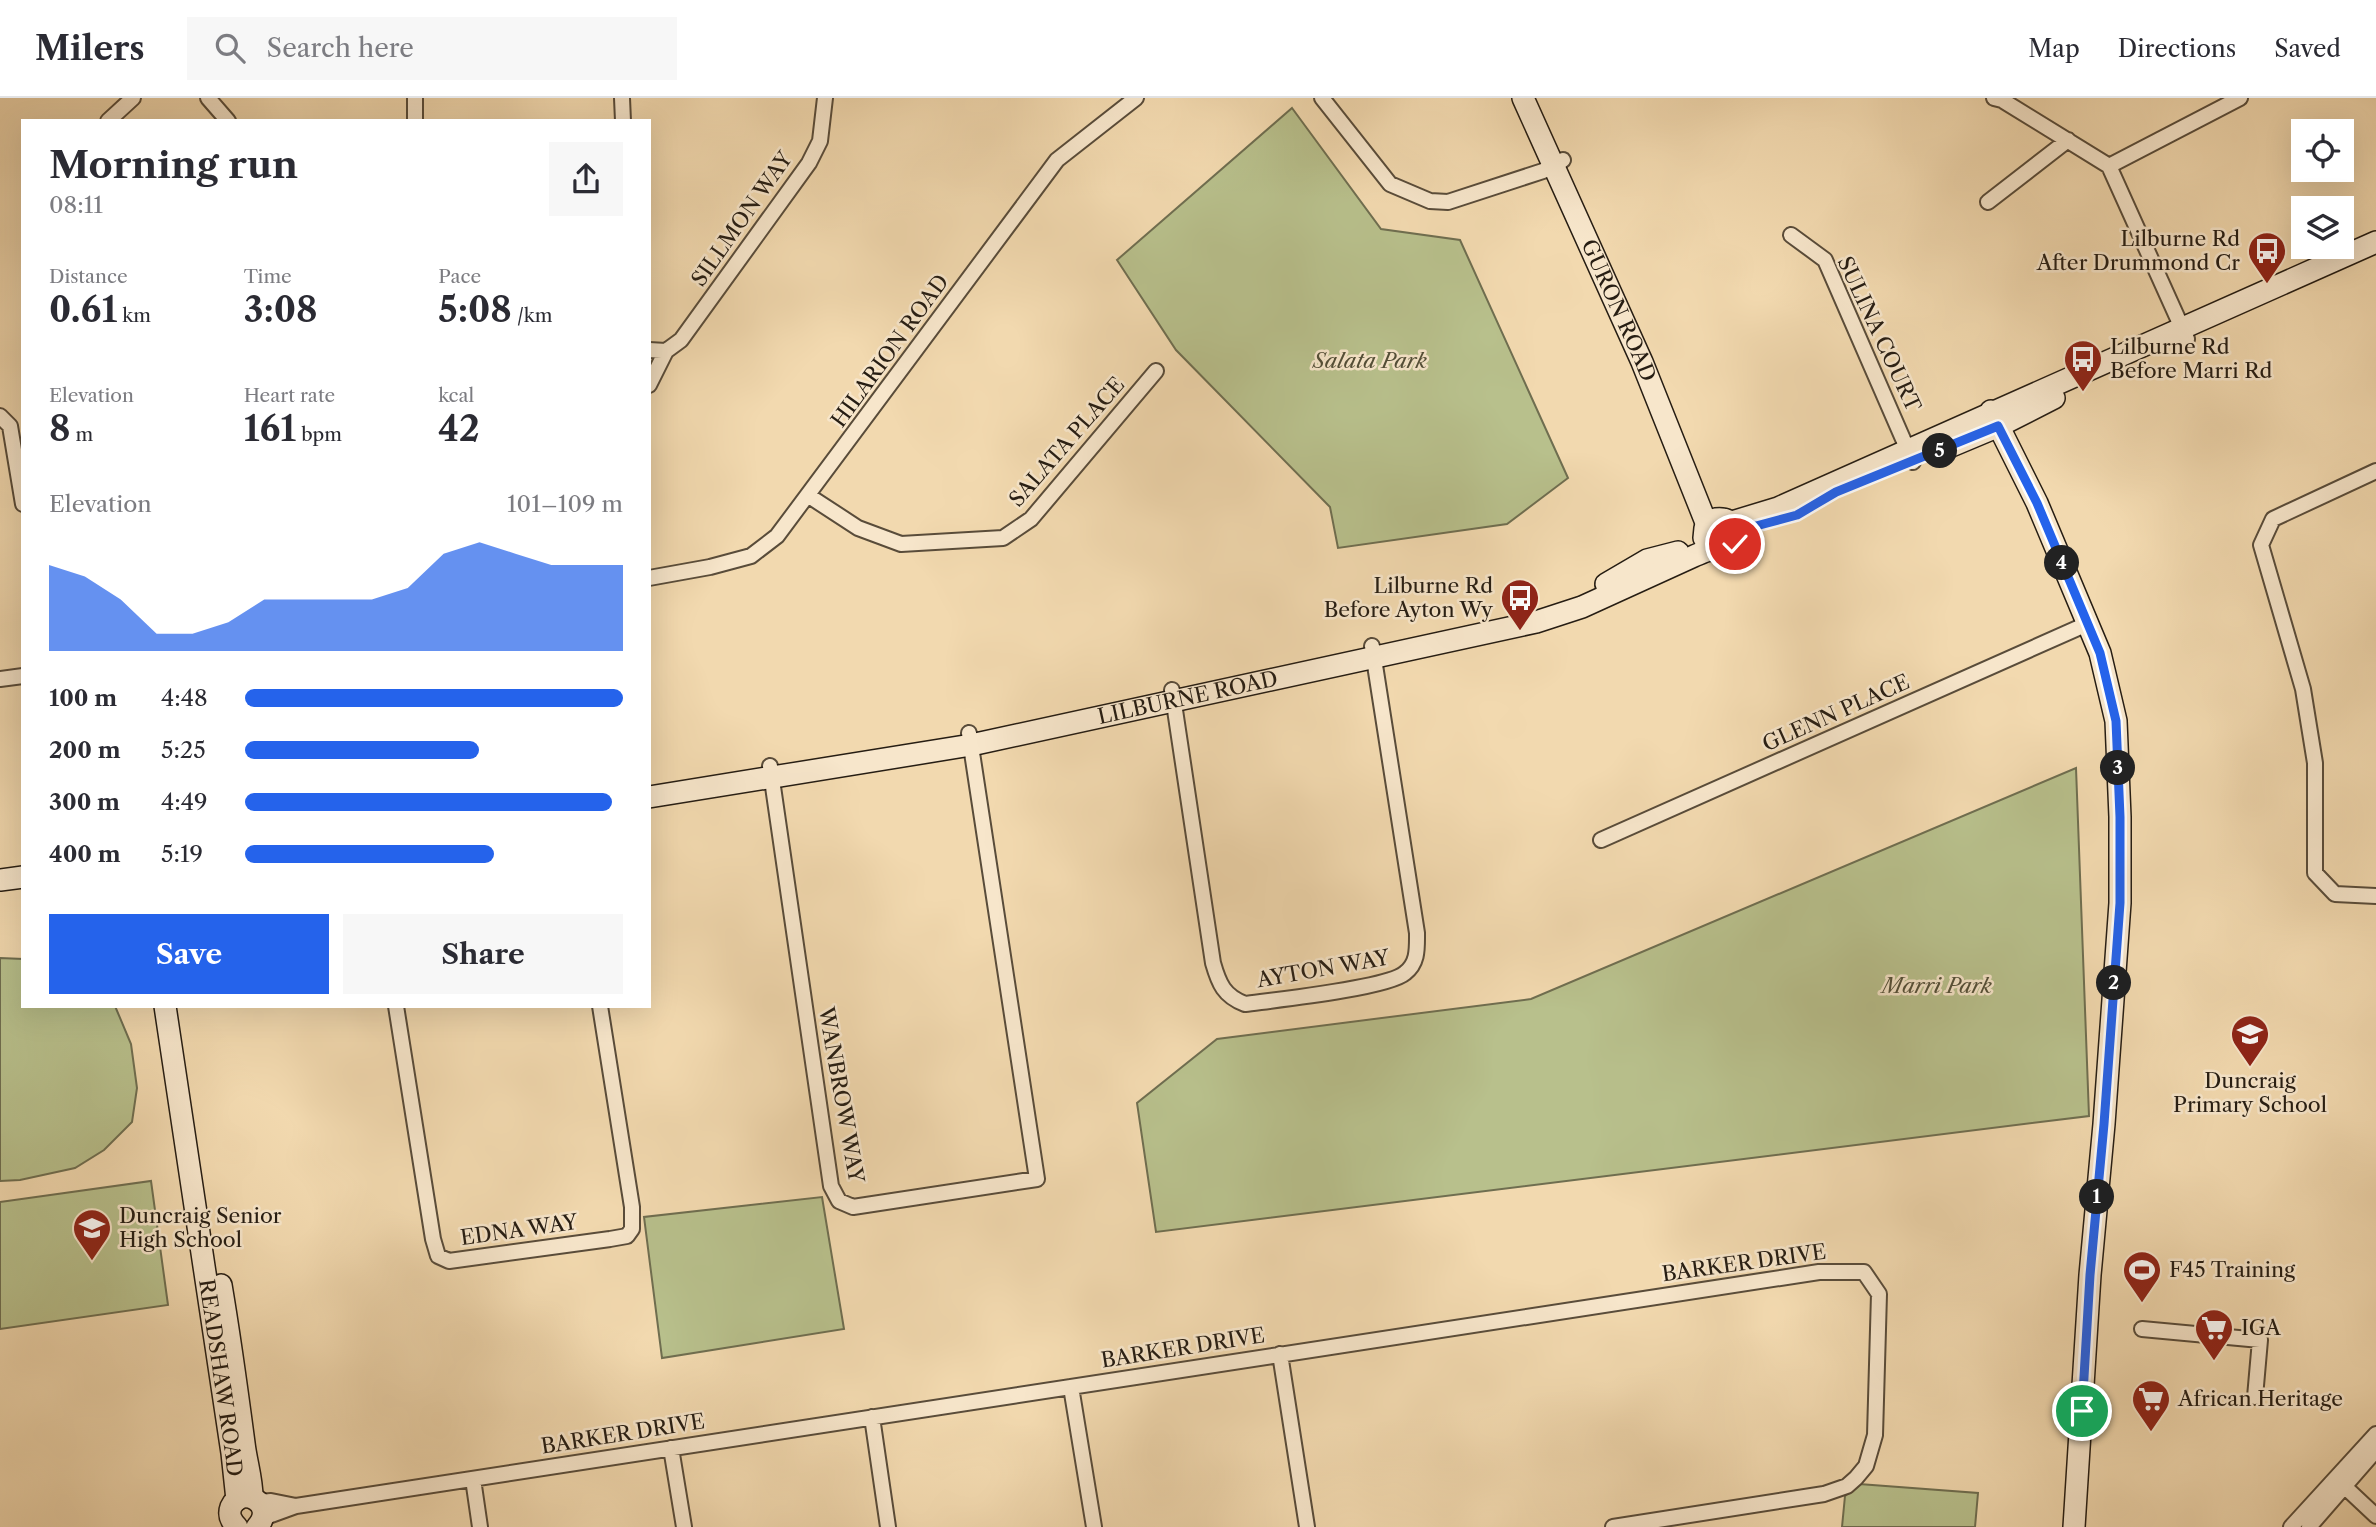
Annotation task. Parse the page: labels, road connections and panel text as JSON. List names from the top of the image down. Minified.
{"streets":{"street":["SILLMON WAY","GURON ROAD","SULINA COURT","HILARION ROAD","SALATA PLACE","LILBURNE ROAD","GLENN PLACE","AYTON WAY","WANBROW WAY","EDNA WAY","BARKER DRIVE","READSHAW ROAD"]},"crossings":[["GURON ROAD","LILBURNE ROAD"],["SULINA COURT","LILBURNE ROAD"],["HILARION ROAD","SALATA PLACE"],["LILBURNE ROAD","AYTON WAY"],["LILBURNE ROAD","WANBROW WAY"],["BARKER DRIVE","READSHAW ROAD"]],"parks":["Salata Park","Marri Park"],"places":{"bus stop":["Lilburne Rd After Drummond Cr","Lilburne Rd Before Marri Rd","Lilburne Rd Before Ayton Wy"],"school or university":["Duncraig Primary School","Duncraig Senior High School"],"sports":["F45 Training"],"supermarket":["IGA","African Heritage"]},"page":{"header":"Milers","search":"Search here","nav":["Map","Directions","Saved"],"heading":["Morning run","08:11"],"stats":[["Distance","0.61 km"],["Time","3:08"],["Pace","5:08 /km"],["Elevation","8 m"],["Heart rate","161 bpm"],["kcal","42"]],"pins":["5","4","3","2","1"],"chart":["Elevation","101–109 m"],"list":[{"name":"100 m","note":"4:48"},{"name":"200 m","note":"5:25"},{"name":"300 m","note":"4:49"},{"name":"400 m","note":"5:19"}],"buttons":["Save","Share"]}}
